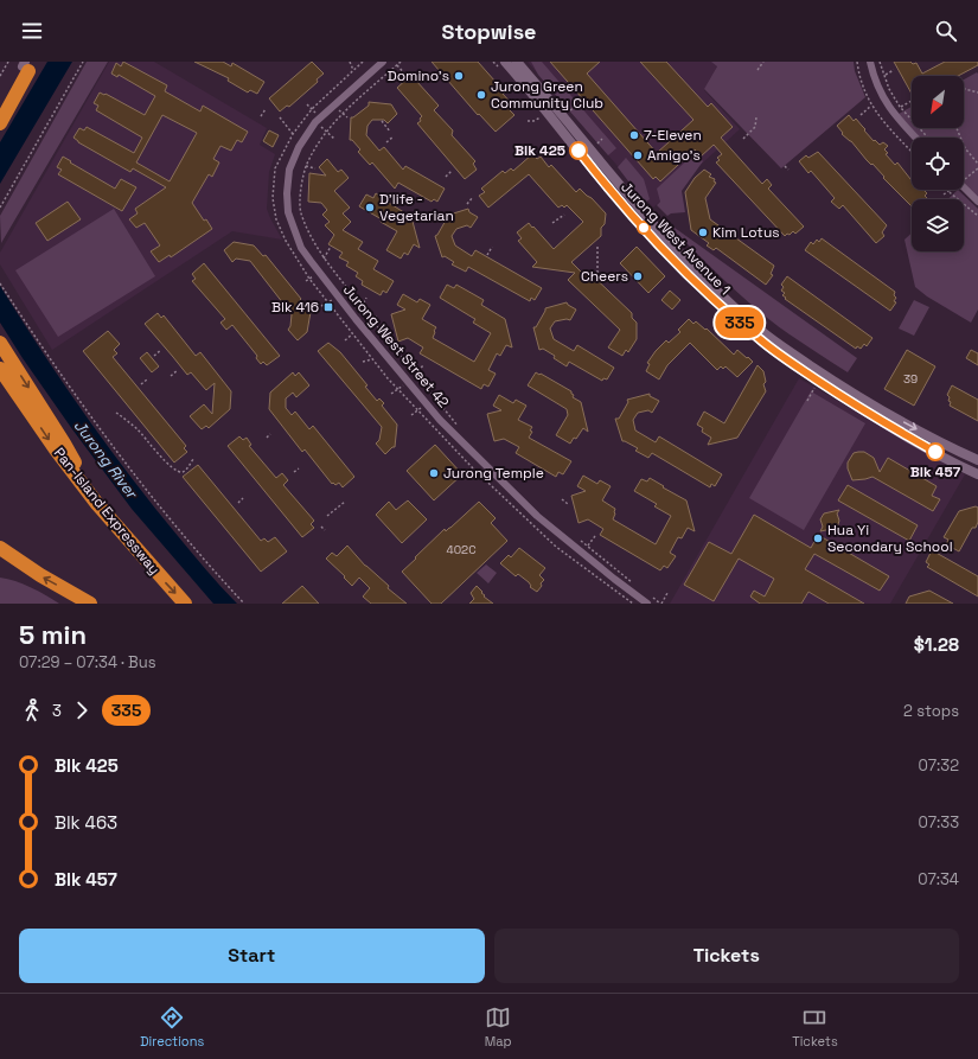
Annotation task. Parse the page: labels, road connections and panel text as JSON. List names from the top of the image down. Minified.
{"streets":{"highway":["Pan-Island Expressway"],"street":["Jurong West Avenue 1","Jurong West Street 42"]},"water":["Jurong River"],"places":{"other":["Domino's","Jurong Green Community Club","7-Eleven","Blk 425","Amigo's","D'life - Vegetarian","Kim Lotus","Cheers","Blk 457","Jurong Temple","Hua Yi Secondary School"],"transit":["Blk 416"]},"lines":["bus line 335"],"house_numbers":["39","402C"],"north":"bottom left","page":{"header":"Stopwise","on_map":"335","heading":["5 min","07:29 – 07:34 · Bus","$1.28"],"legs":["3","335","2 stops"],"list":[{"name":"Blk 425","value":"07:32"},{"name":"Blk 463","value":"07:33"},{"name":"Blk 457","value":"07:34"}],"buttons":["Start","Tickets"],"tabs":["Directions","Map","Tickets"]}}
